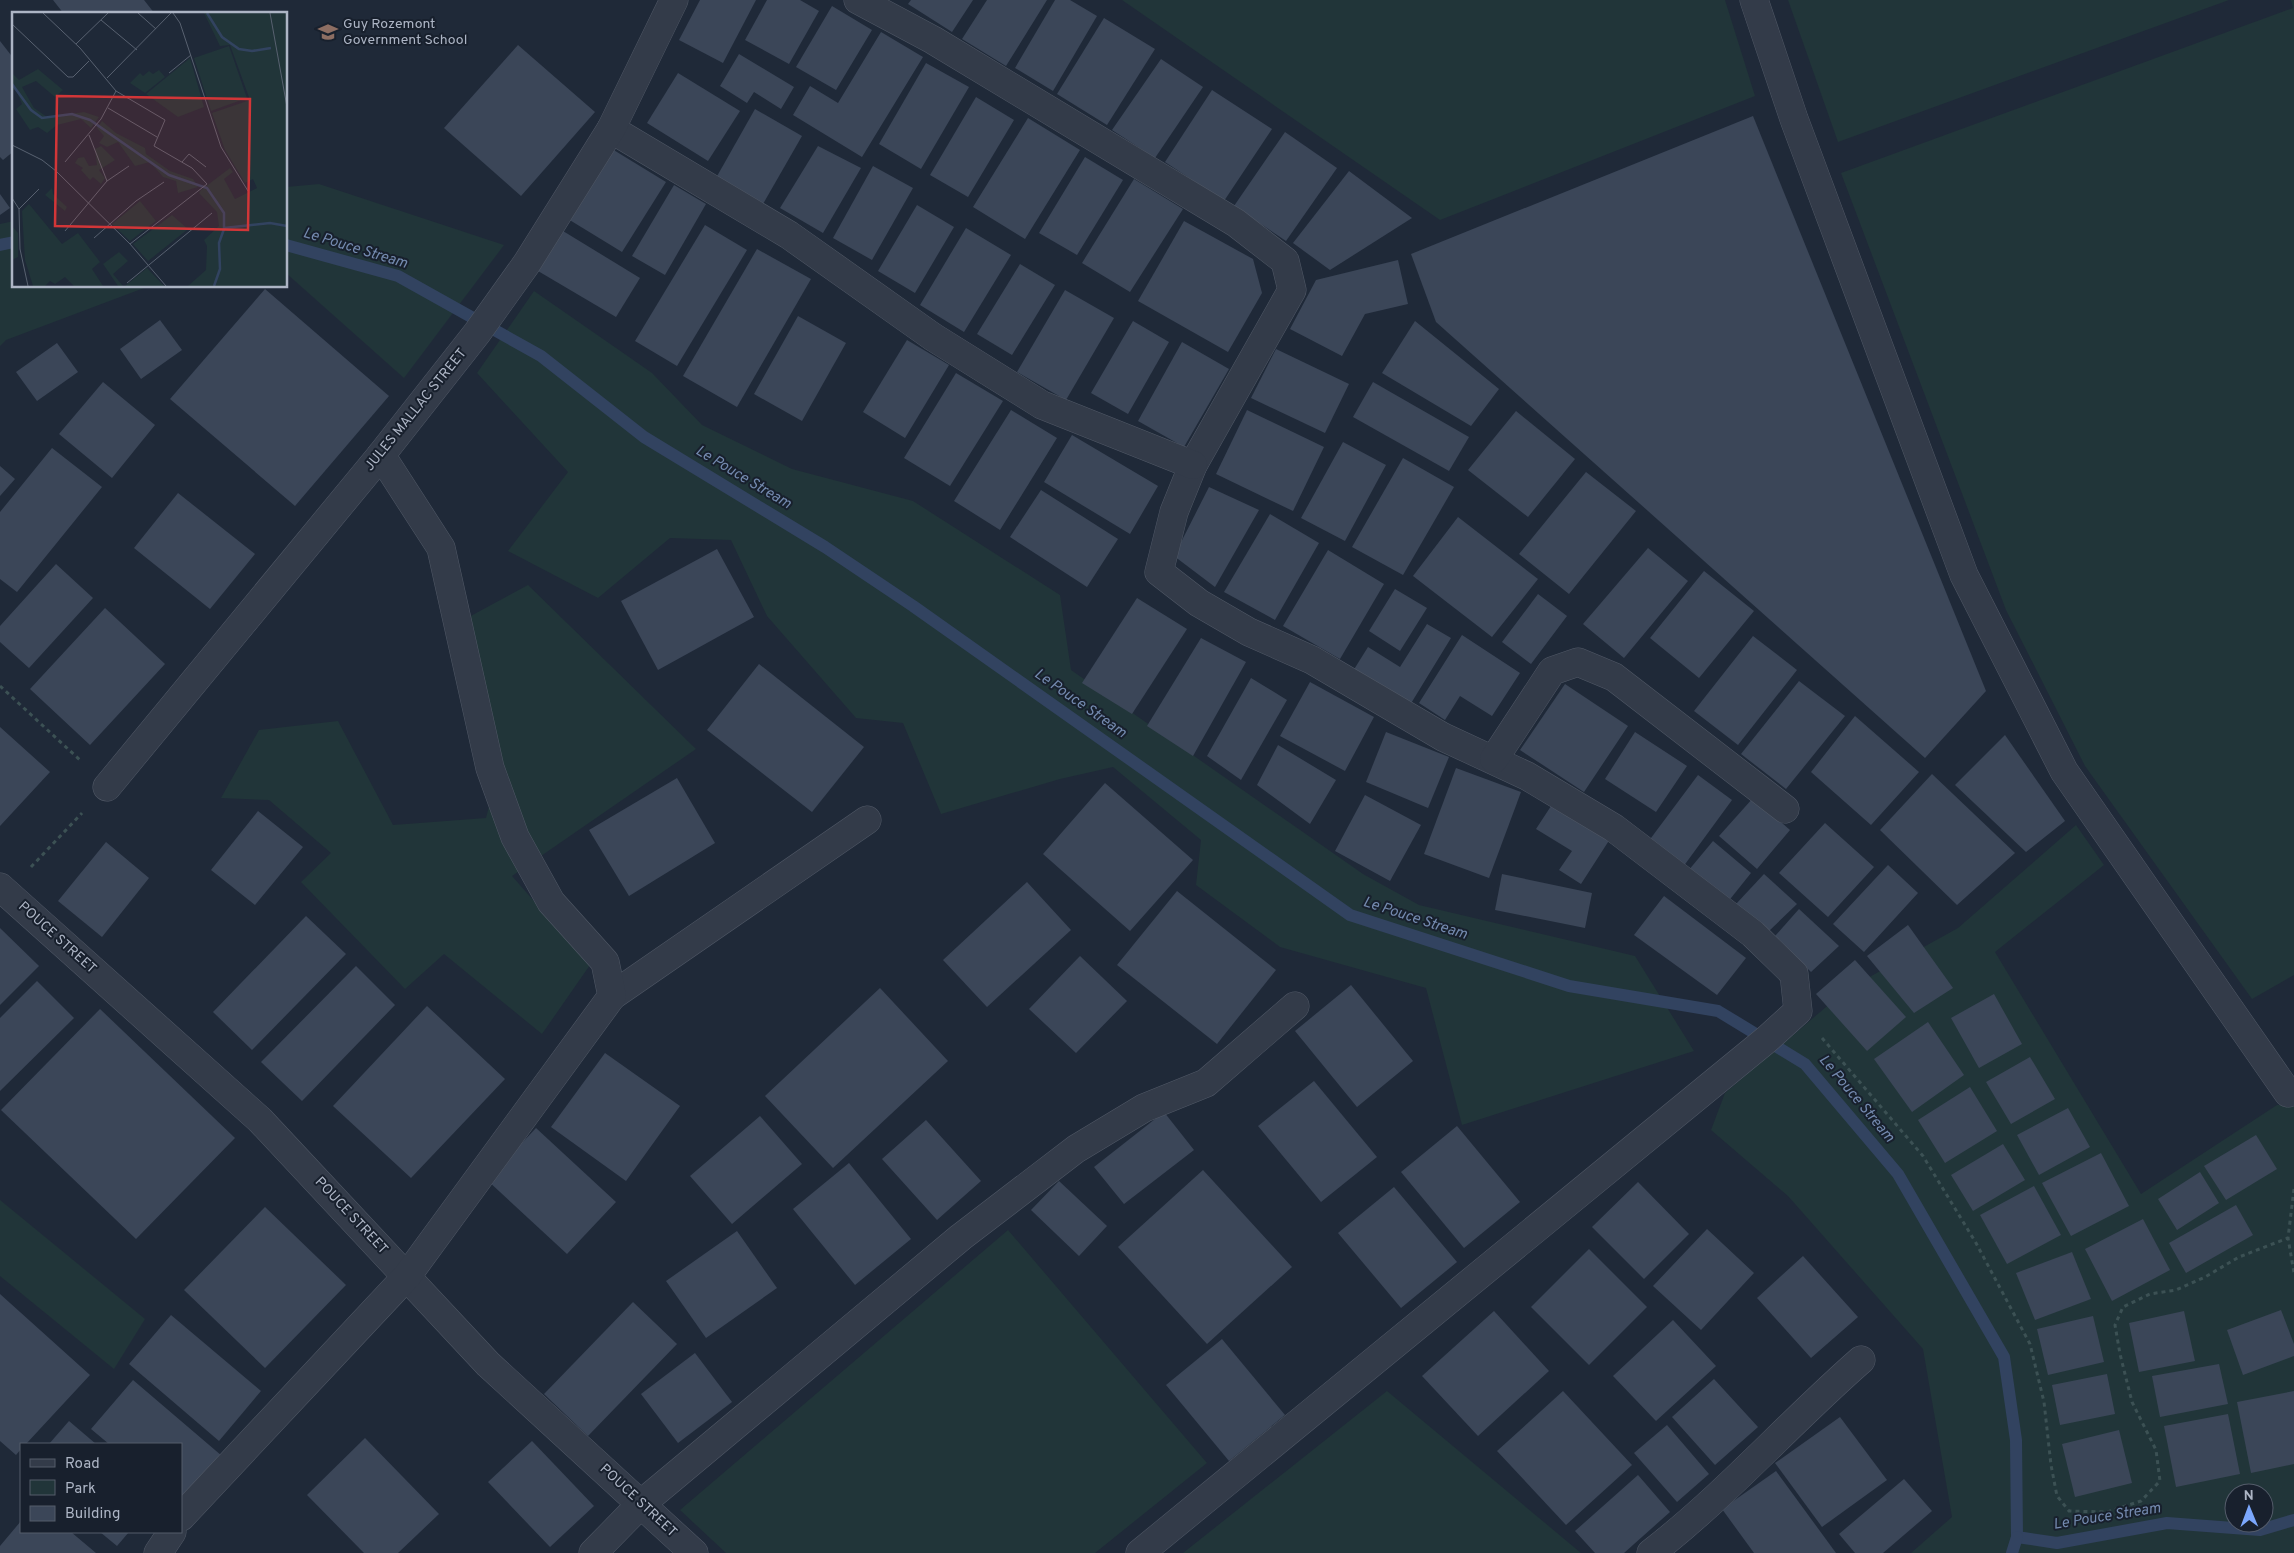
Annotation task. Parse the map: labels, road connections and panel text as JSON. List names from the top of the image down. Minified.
{"streets":{"street":["JULES MALLAC STREET","POUCE STREET"]},"water":["Le Pouce Stream"],"places":{"school or university":["Guy Rozemont Government School"]},"legend":["Road","Park","Building"],"north":"top"}
